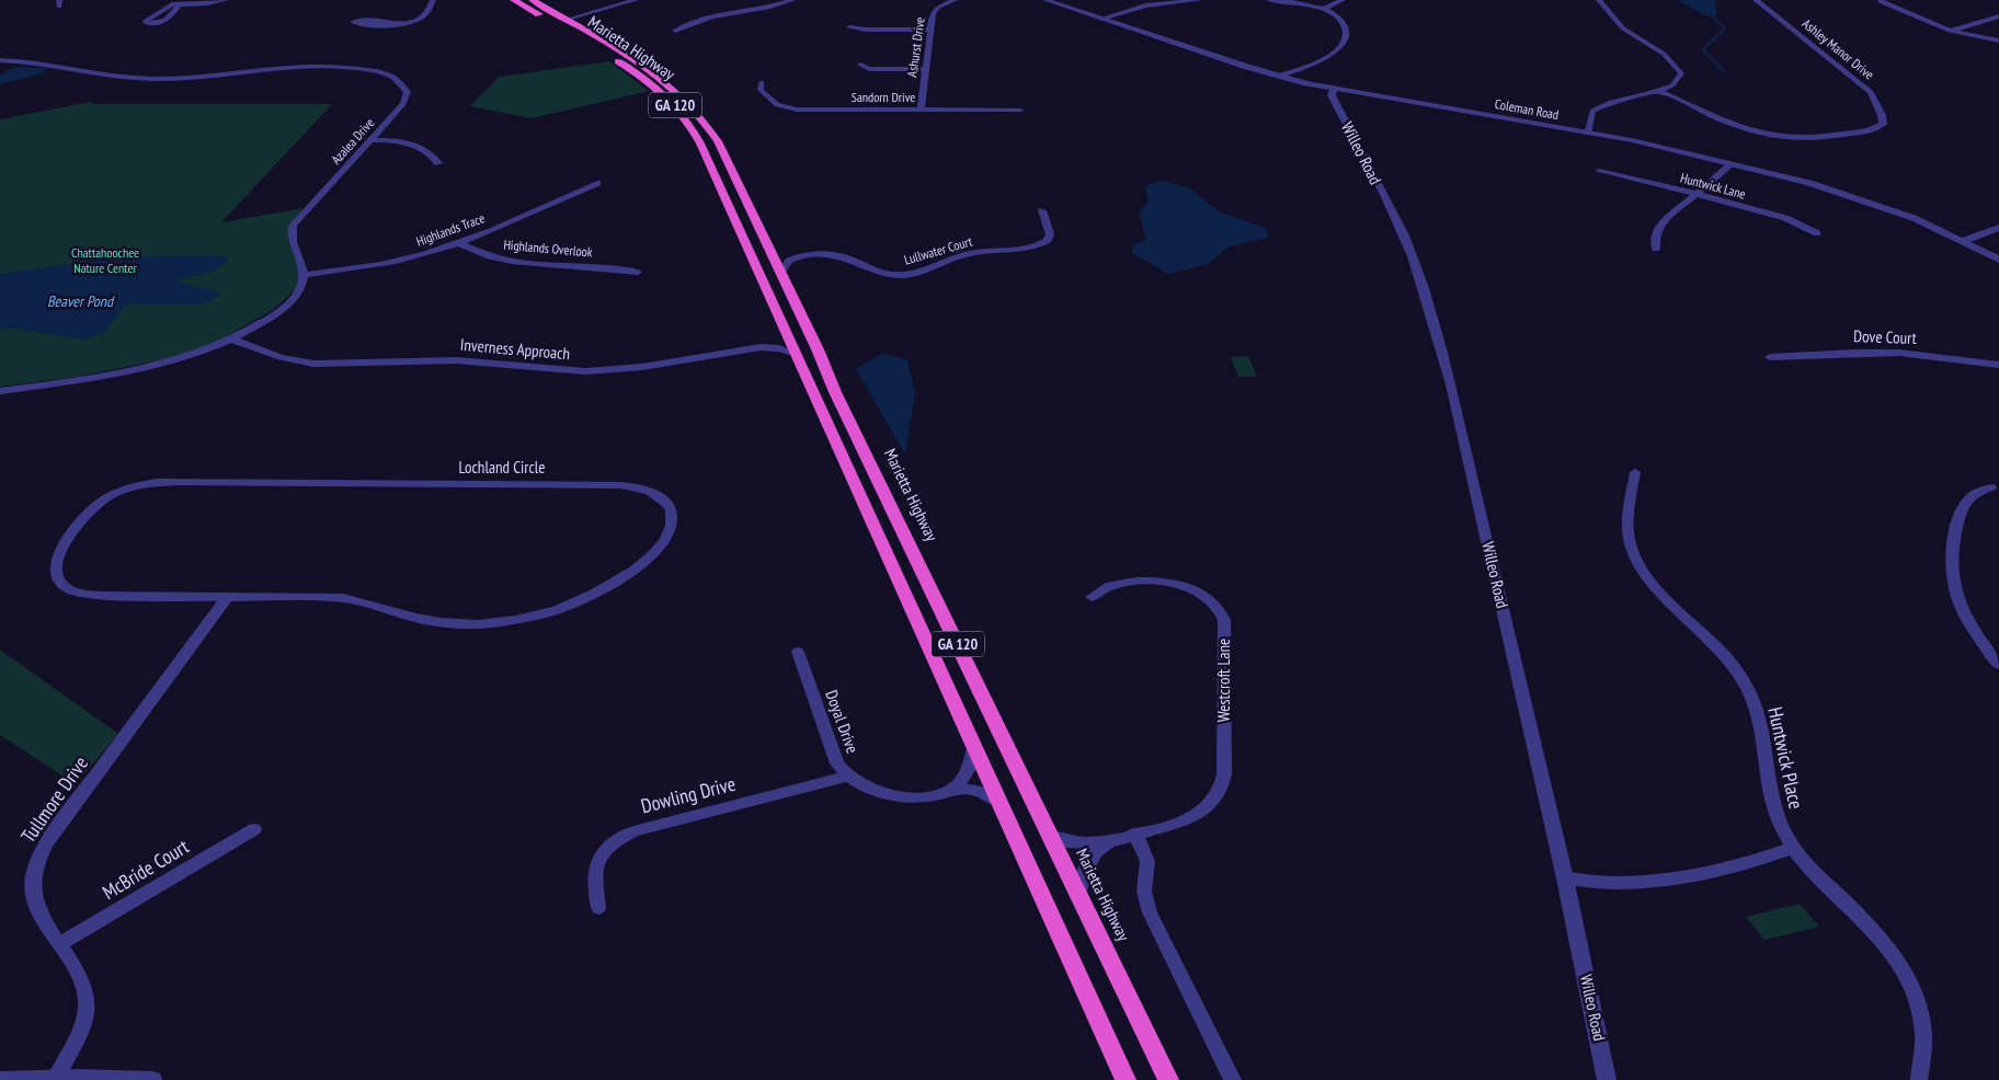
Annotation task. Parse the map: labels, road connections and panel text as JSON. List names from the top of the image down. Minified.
{"streets":{"highway":["Marietta Highway","GA 120"],"street":["Ashurst Drive","Ashley Manor Drive","Sandorn Drive","Coleman Road","Azalea Drive","Willeo Road","Huntwick Lane","Highlands Trace","Highlands Overlook","Lullwater Court","Dove Court","Inverness Approach","Lochland Circle","Westcroft Lane","Doyal Drive","Huntwick Place","Dowling Drive","Tullmore Drive","McBride Court"]},"crossings":[["Ashurst Drive","Sandorn Drive"],["Marietta Highway","Inverness Approach"],["Marietta Highway","Westcroft Lane"],["Coleman Road","Willeo Road"],["Azalea Drive","Highlands Trace"],["Highlands Trace","Highlands Overlook"],["Lochland Circle","Tullmore Drive"],["Doyal Drive","Dowling Drive"],["Tullmore Drive","McBride Court"]],"water":["Beaver Pond"],"parks":["Chattahoochee Nature Center"]}
